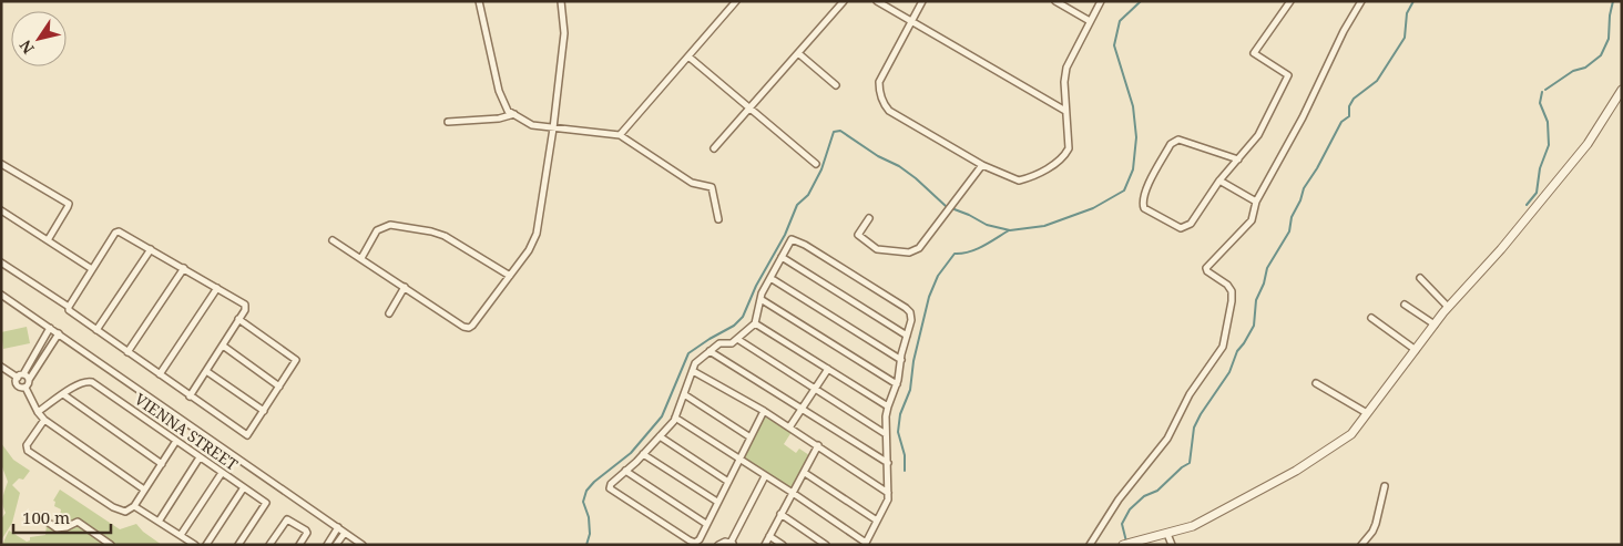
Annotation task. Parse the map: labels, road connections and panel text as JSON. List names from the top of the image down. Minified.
{"streets":{"street":["VIENNA STREET"]},"scale_bar":"100 m","north":"bottom left"}
